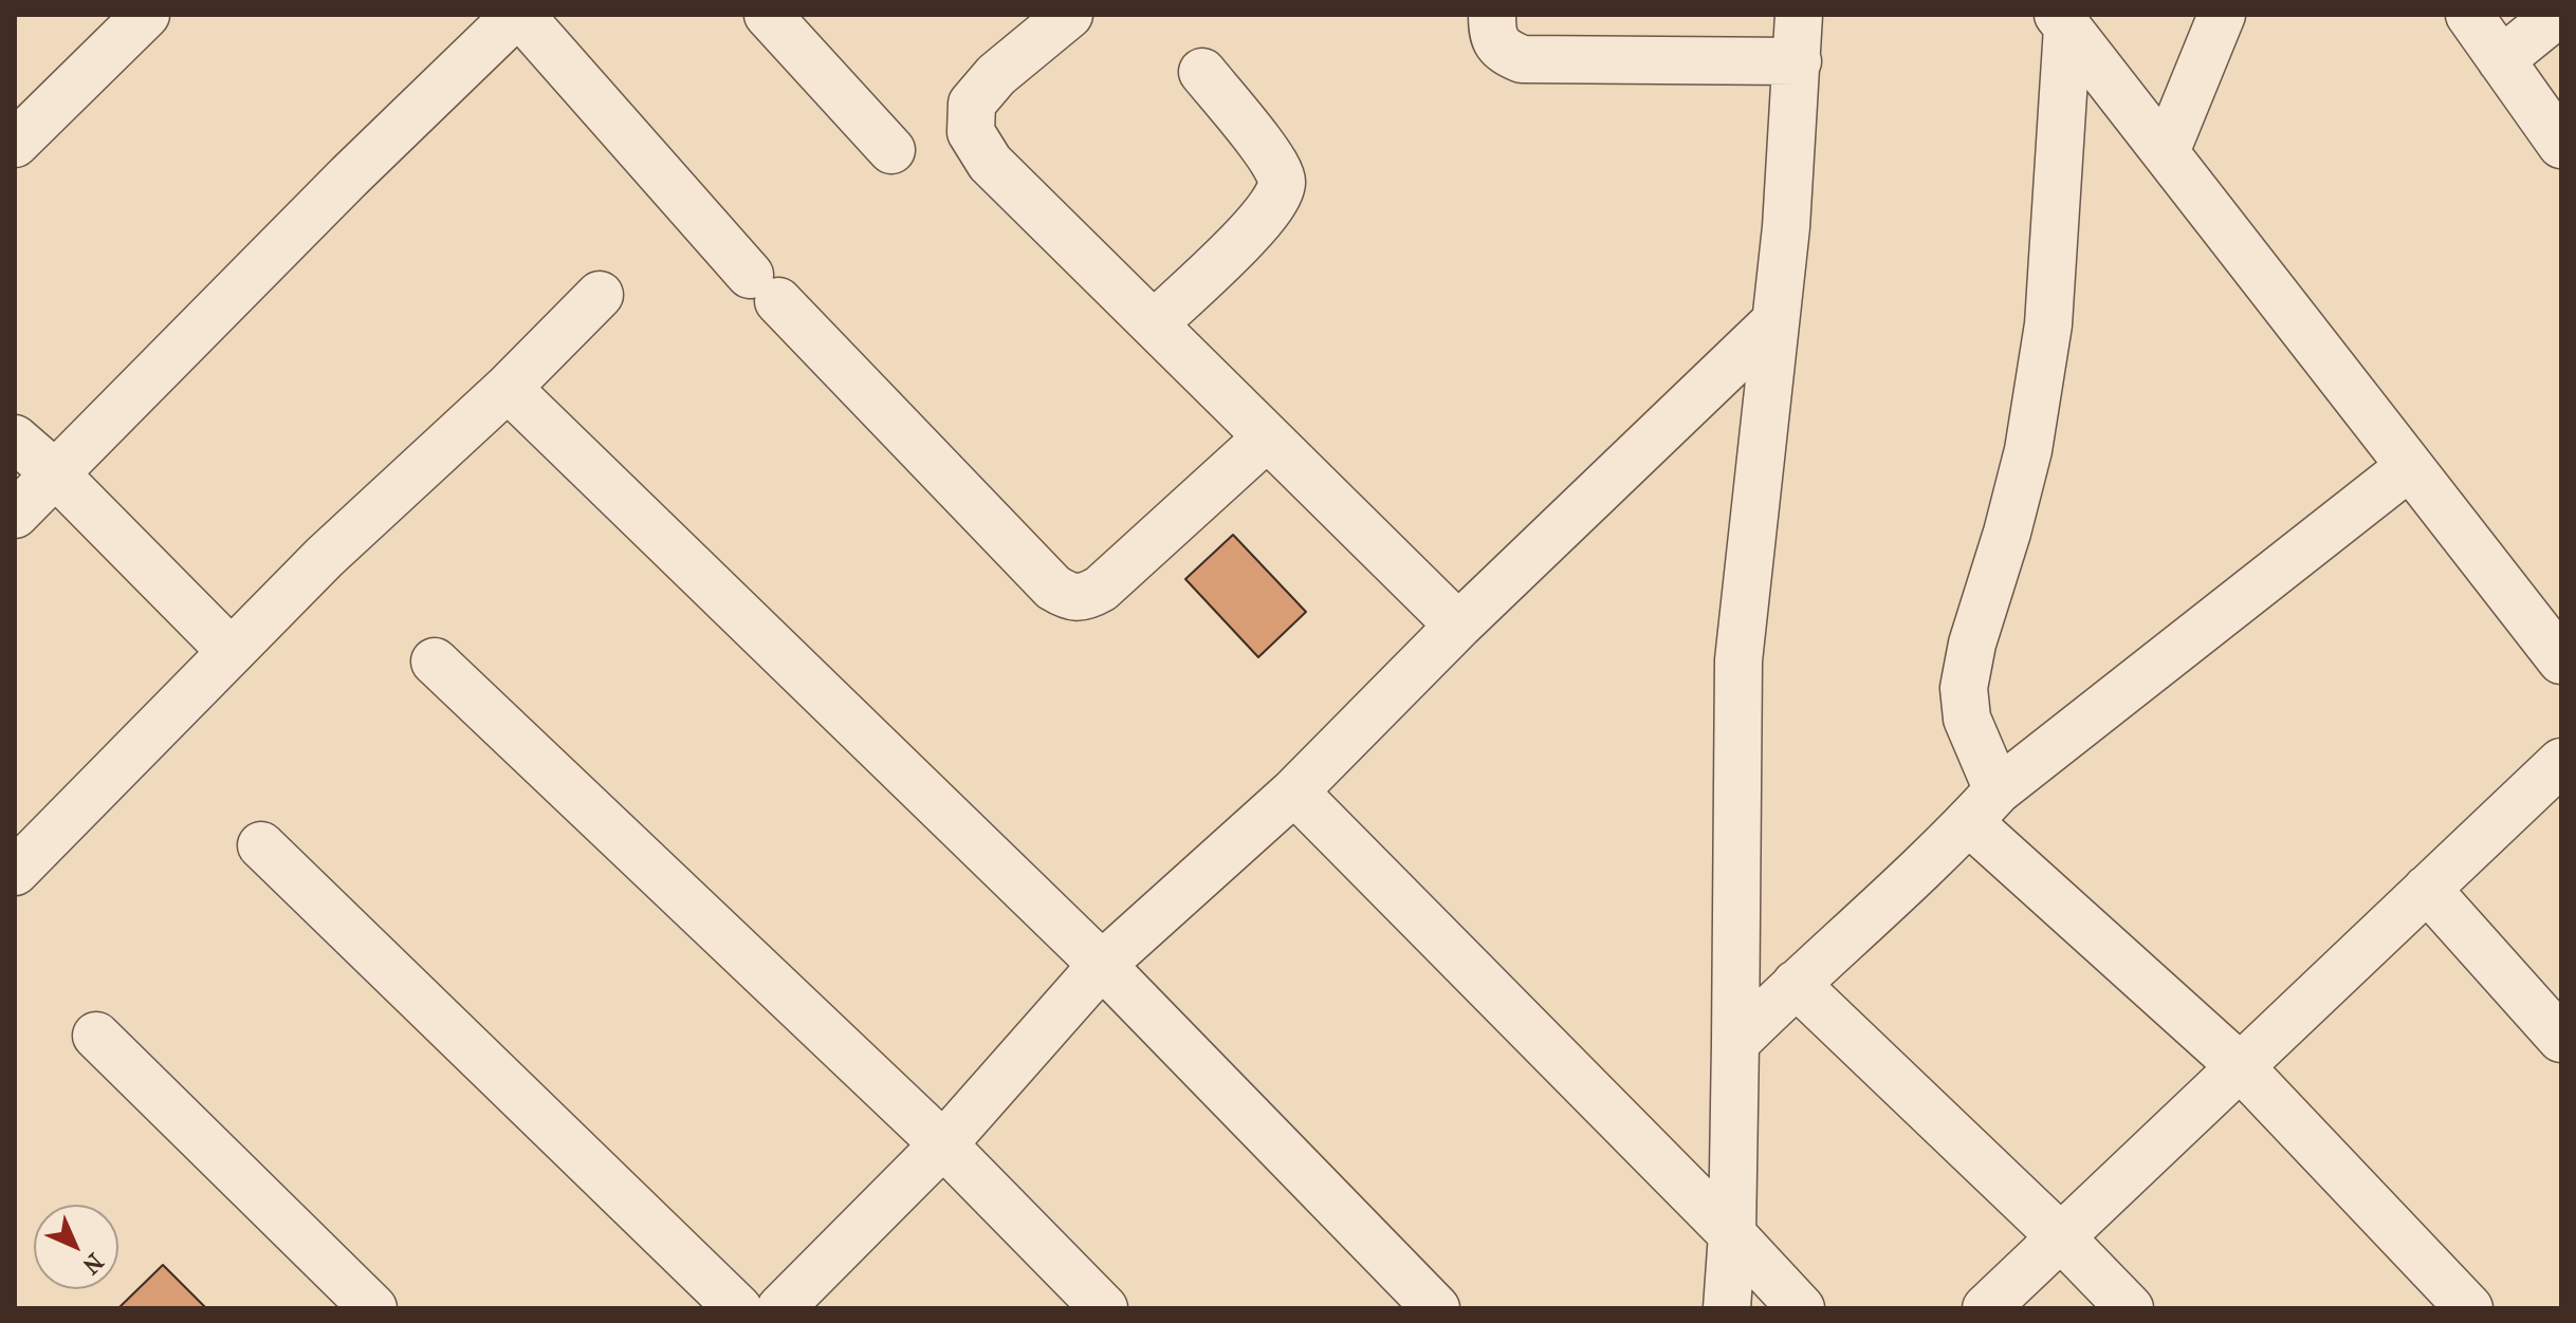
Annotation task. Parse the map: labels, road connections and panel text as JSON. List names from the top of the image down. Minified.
{"north":"bottom right"}
